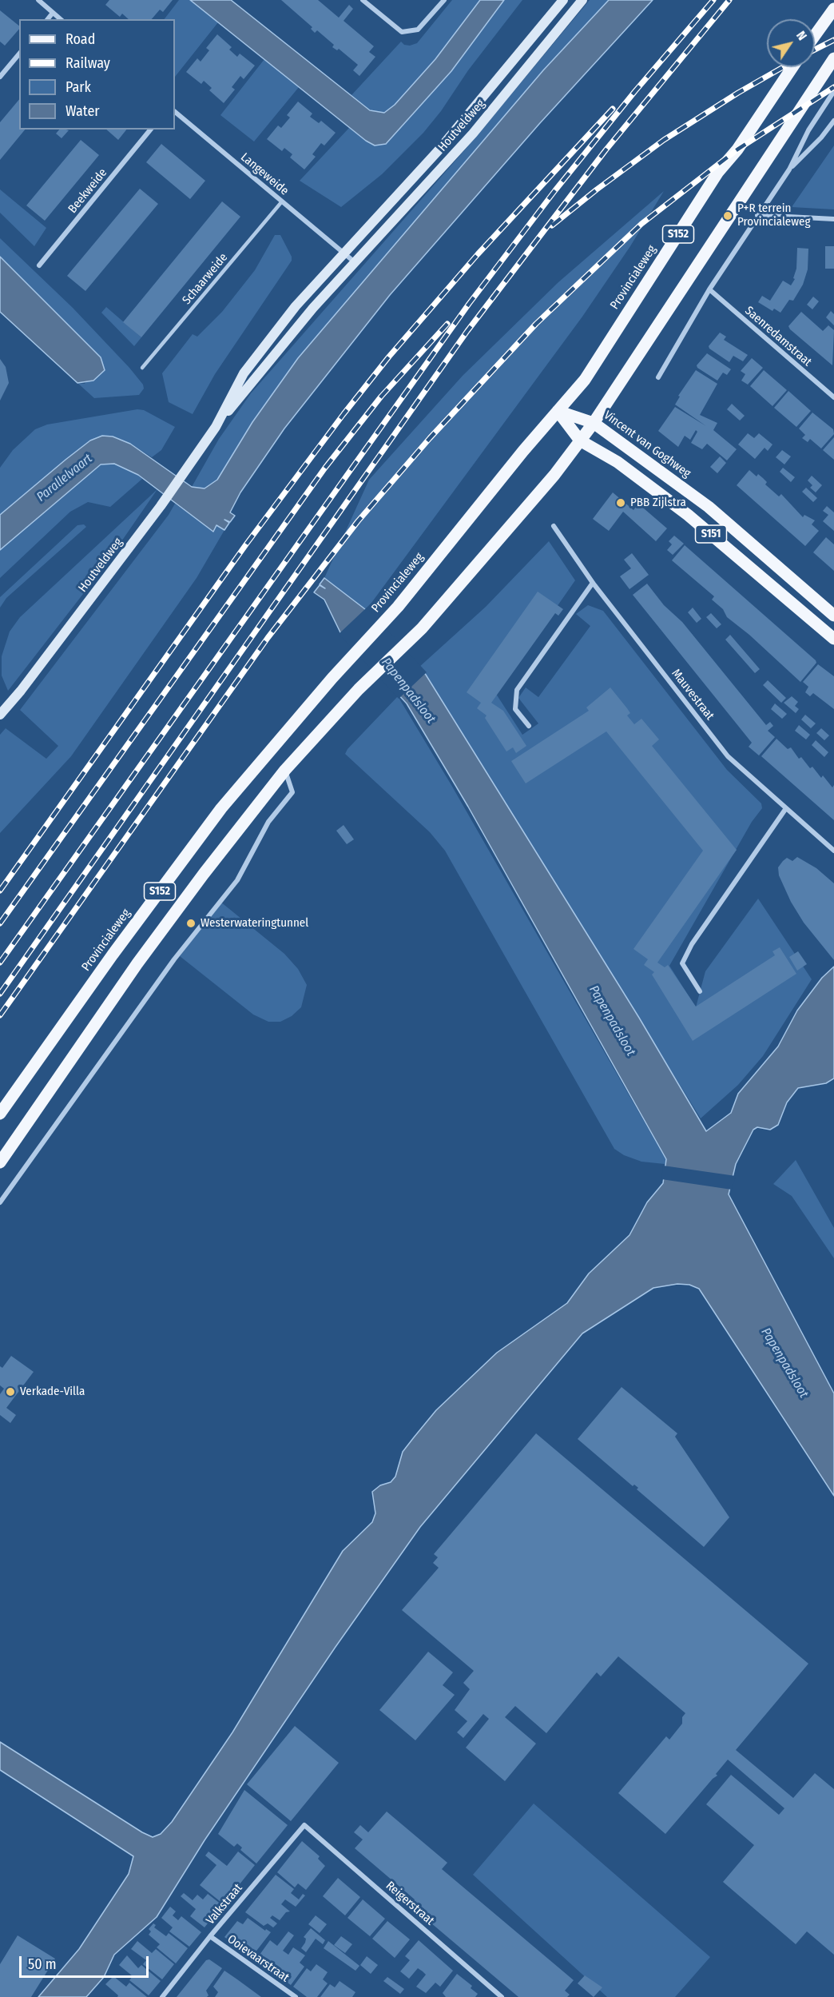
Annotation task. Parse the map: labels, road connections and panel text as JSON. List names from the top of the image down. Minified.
{"streets":{"main road":["S152","Provincialeweg","Vincent van Goghweg","S151"],"street":["Houtveldweg","Langeweide","Beekweide","Saenredamstraat","Mauvestraat","Reigerstraat","Valkstraat","Ooievaarstraat"],"lane":["Schaarweide"]},"crossings":[["Houtveldweg","Langeweide"],["Langeweide","Schaarweide"],["S152","Vincent van Goghweg"],["S152","S151"],["Provincialeweg","Vincent van Goghweg"],["Provincialeweg","S151"],["Vincent van Goghweg","S151"],["Reigerstraat","Valkstraat"],["Valkstraat","Ooievaarstraat"]],"water":["Parallelvaart","Papenpadsloot"],"places":["P+R terrein Provincialeweg","PBB Zijlstra","Westerwateringtunnel","Verkade-Villa"],"legend":["Road","Railway","Park","Water"],"scale_bar":"50 m","north":"top right"}
